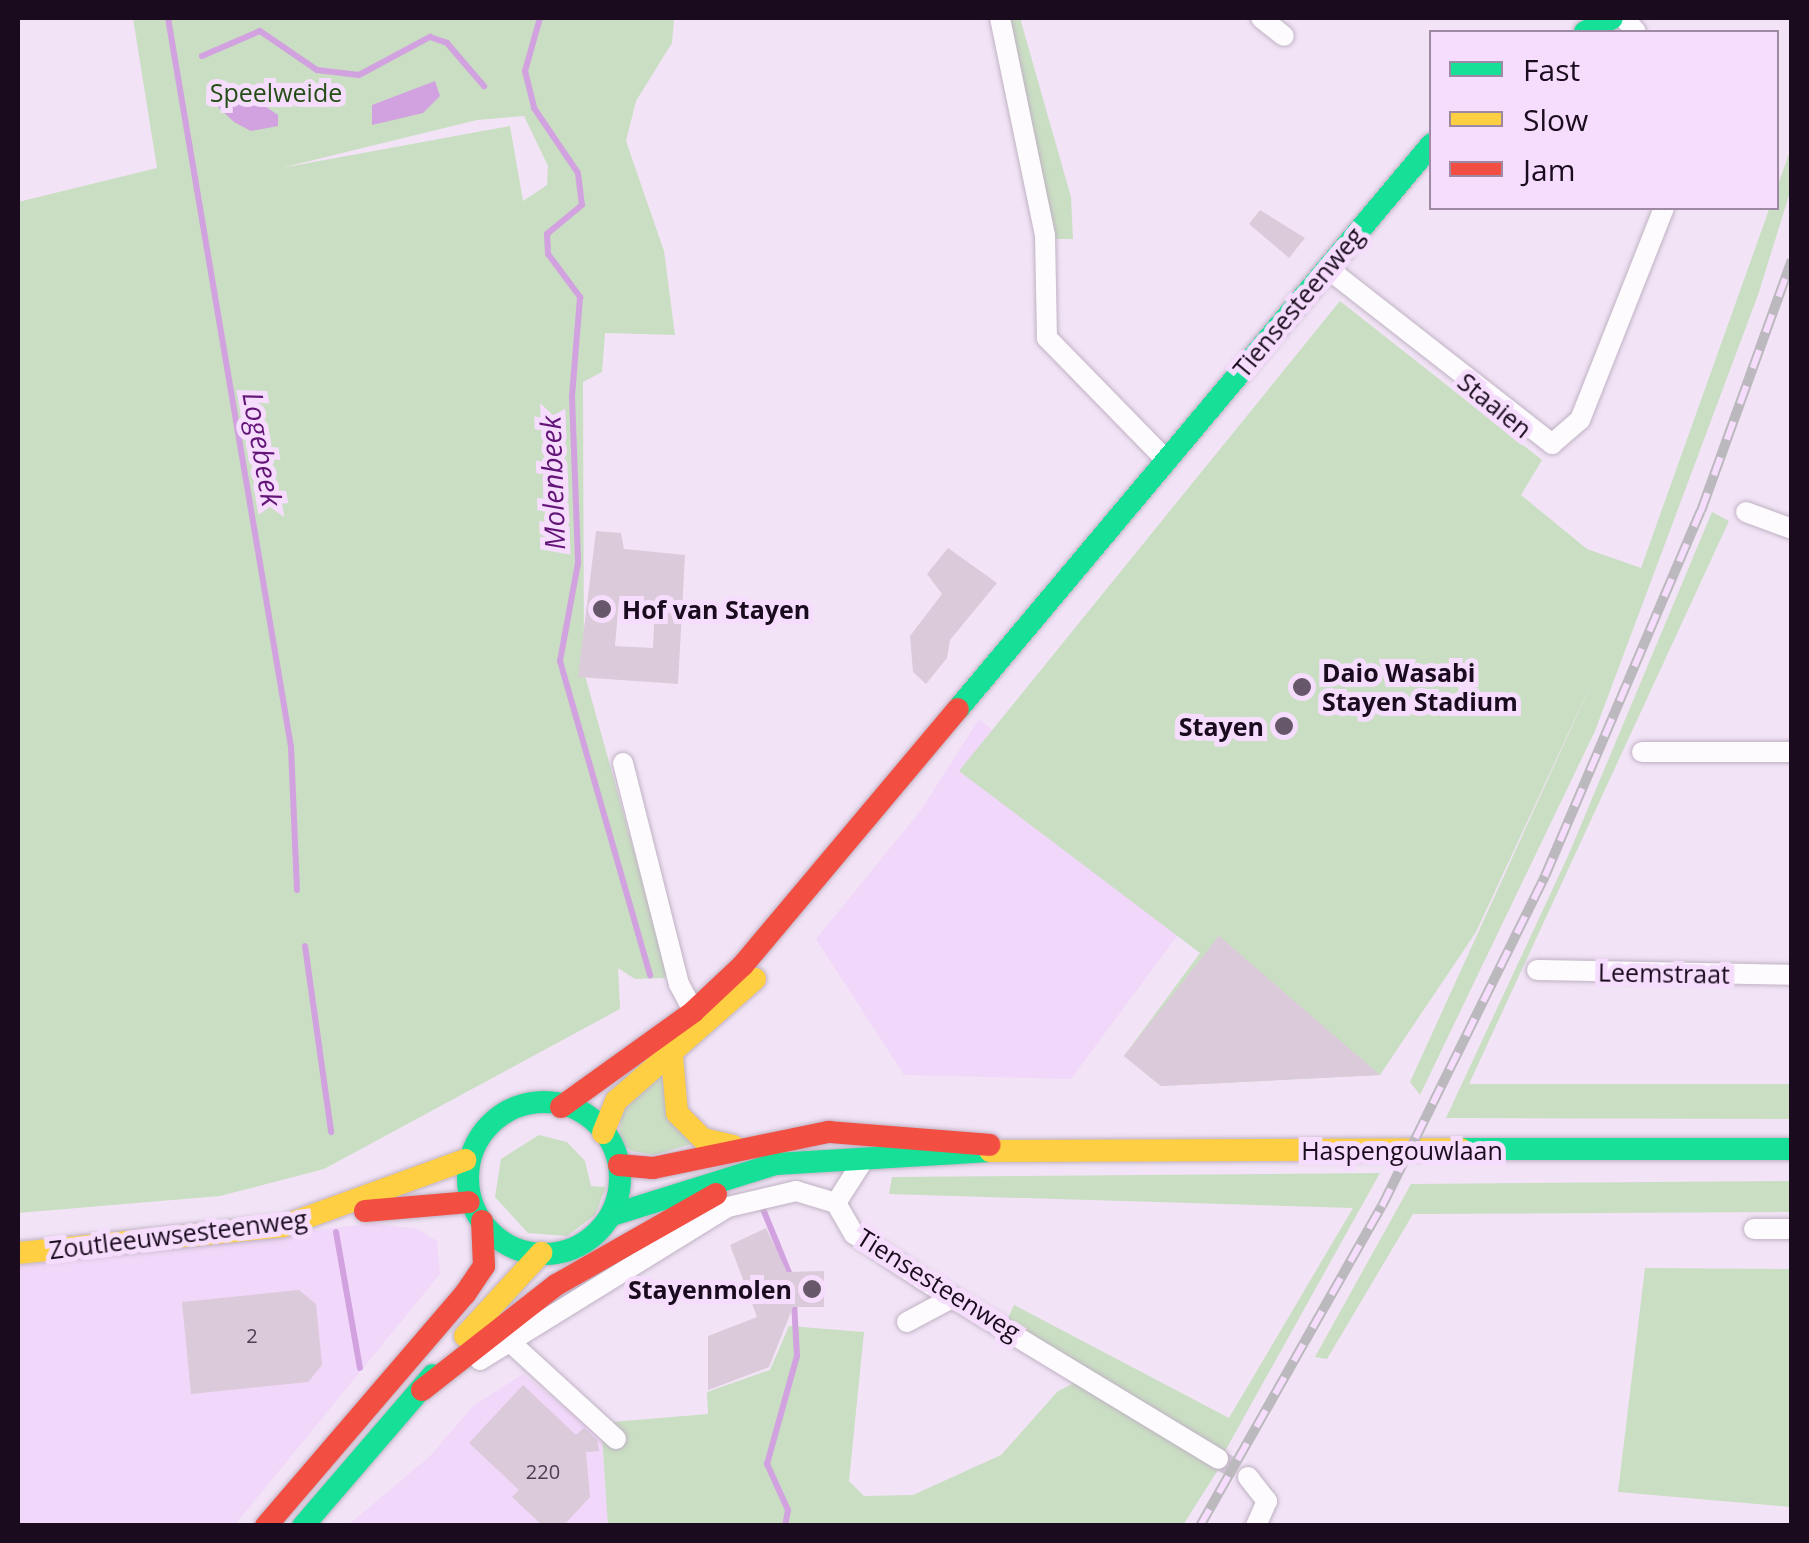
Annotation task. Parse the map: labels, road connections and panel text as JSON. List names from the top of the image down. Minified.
{"streets":{"main road":["Tiensesteenweg","Haspengouwlaan","Zoutleeuwsesteenweg"],"street":["Staaien","Leemstraat"]},"crossings":[["Tiensesteenweg","Staaien"],["Tiensesteenweg","Haspengouwlaan"],["Tiensesteenweg","Zoutleeuwsesteenweg"],["Haspengouwlaan","Zoutleeuwsesteenweg"]],"water":["Logebeek","Molenbeek"],"parks":["Speelweide"],"places":["Hof van Stayen","Daio Wasabi Stayen Stadium","Stayen","Stayenmolen"],"house_numbers":["2","220"],"legend":["Fast","Slow","Jam"]}
